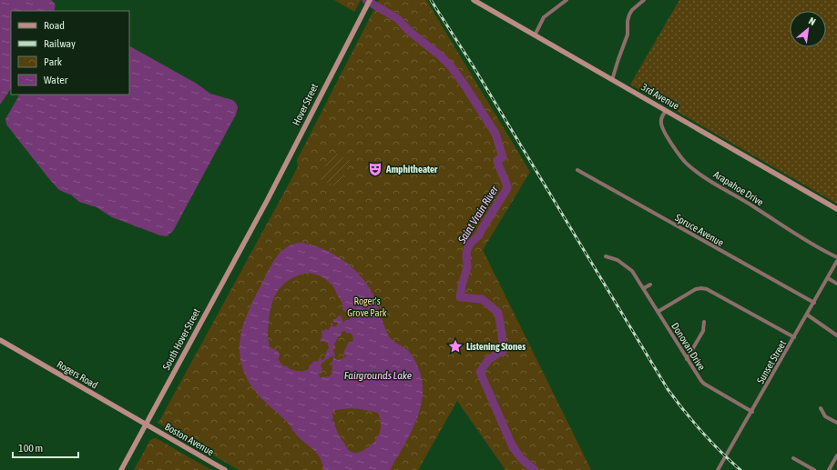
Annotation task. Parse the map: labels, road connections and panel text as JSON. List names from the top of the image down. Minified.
{"streets":{"street":["3rd Avenue","Hover Street","Arapahoe Drive","Spruce Avenue","South Hover Street","Donovan Drive","Sunset Street","Rogers Road","Boston Avenue"]},"crossings":[["3rd Avenue","Arapahoe Drive"],["Hover Street","South Hover Street"],["Spruce Avenue","Sunset Street"],["South Hover Street","Rogers Road"],["South Hover Street","Boston Avenue"],["Donovan Drive","Sunset Street"],["Rogers Road","Boston Avenue"]],"water":["Saint Vrain River","Fairgrounds Lake"],"parks":["Roger's Grove Park"],"places":{"theatre":["Amphitheater"],"place":["Listening Stones"]},"legend":["Road","Railway","Park","Water"],"scale_bar":"100 m","north":"top right"}
